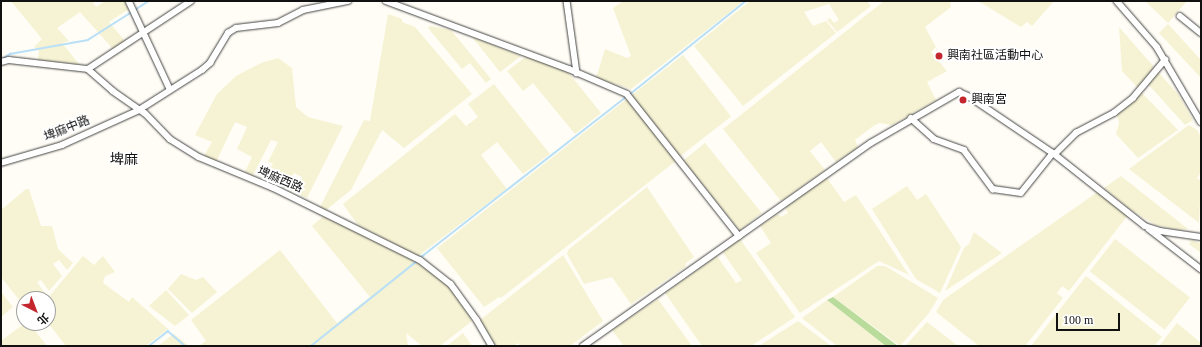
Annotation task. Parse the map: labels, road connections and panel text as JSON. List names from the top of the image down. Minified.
{"streets":{"street":["埤麻中路","埤麻西路"]},"crossings":[["埤麻中路","埤麻西路"]],"districts":["埤麻"],"places":["興南社區活動中心","興南宮"],"scale_bar":"100 m","north":"bottom right"}
